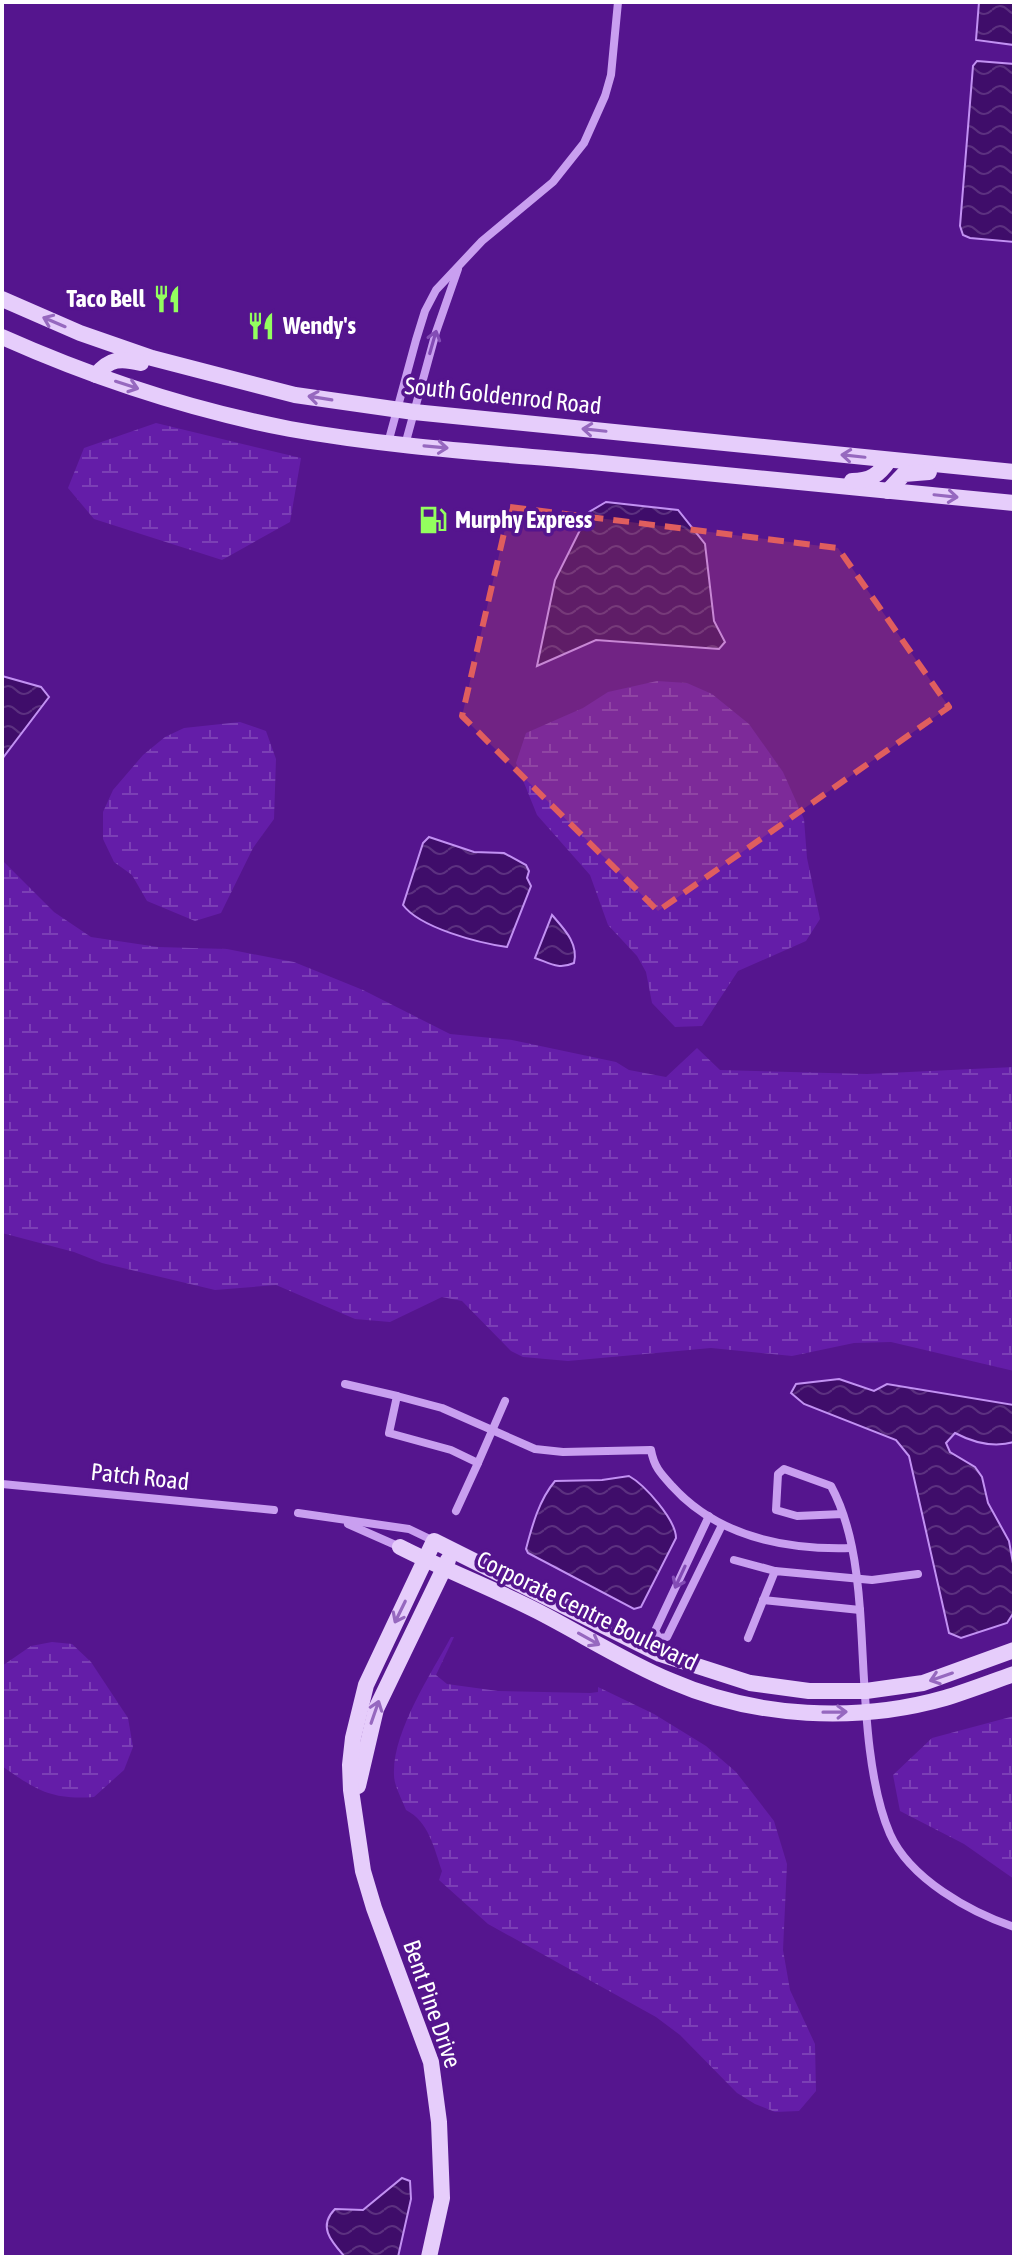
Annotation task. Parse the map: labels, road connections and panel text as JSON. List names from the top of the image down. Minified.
{"streets":{"main road":["South Goldenrod Road","Corporate Centre Boulevard","Bent Pine Drive"],"street":["Patch Road"]},"crossings":[["Corporate Centre Boulevard","Bent Pine Drive"]],"places":{"restaurant":["Taco Bell","Wendy's"],"fuel station":["Murphy Express"]}}
